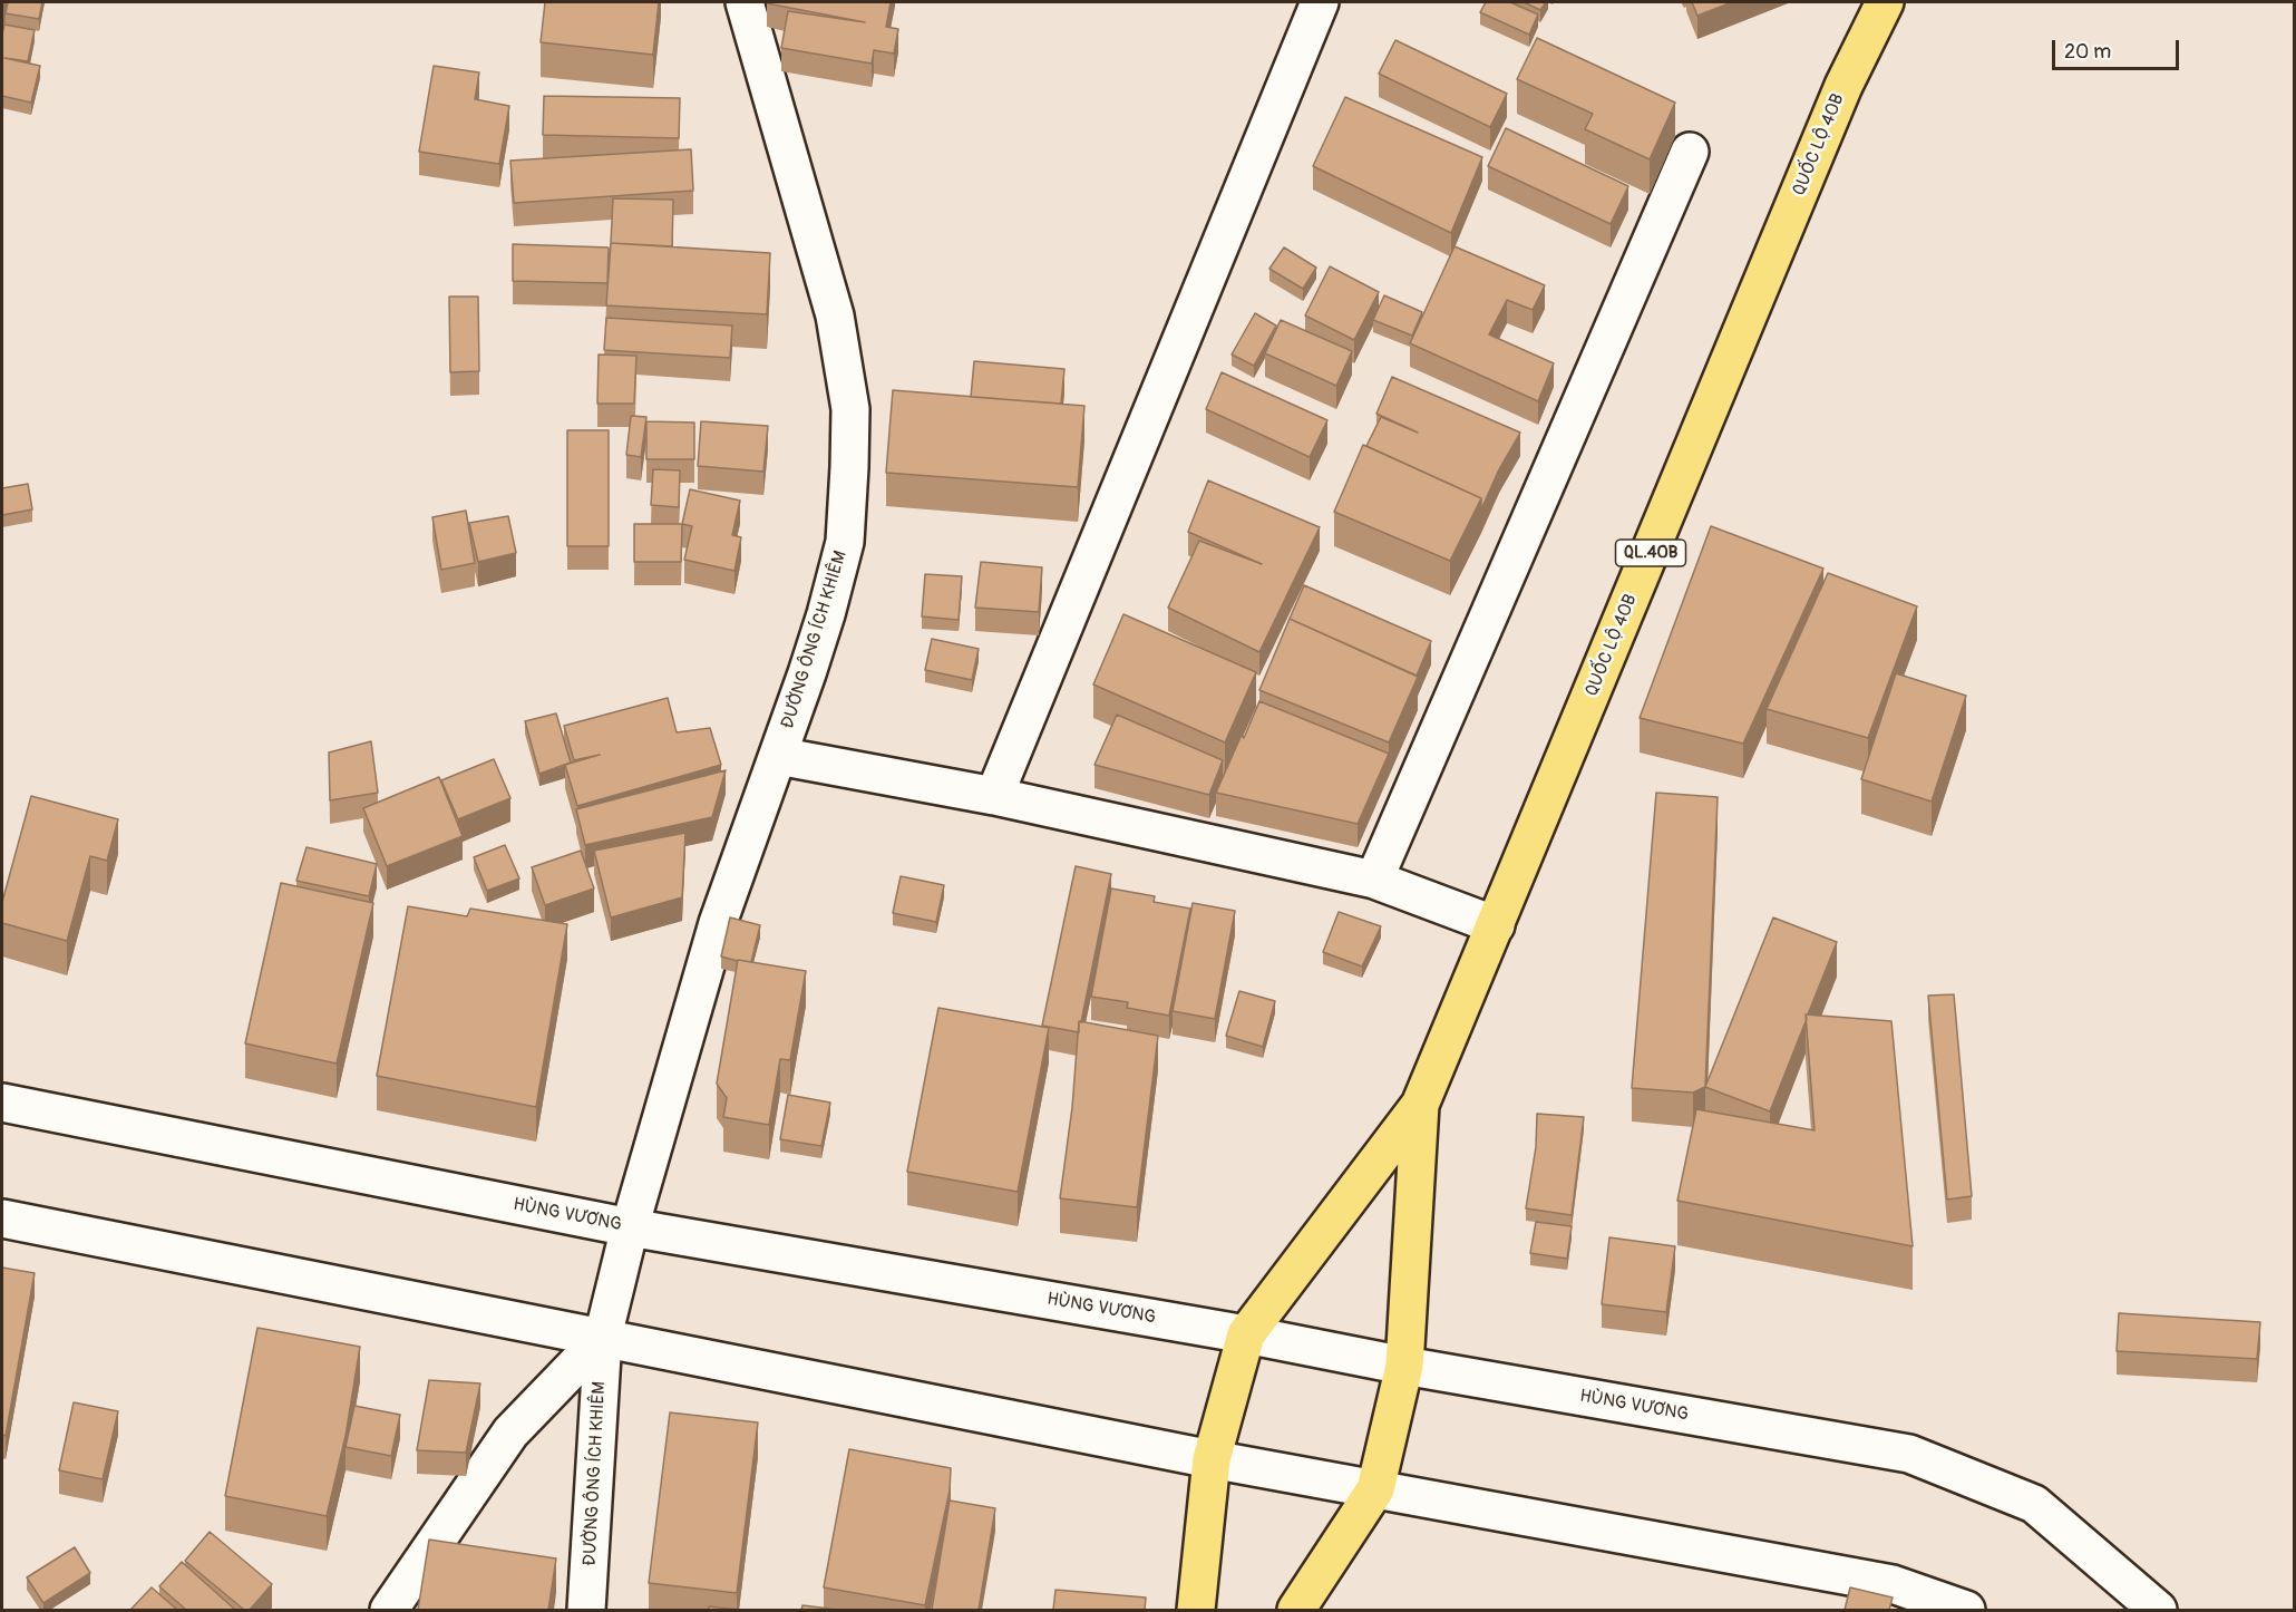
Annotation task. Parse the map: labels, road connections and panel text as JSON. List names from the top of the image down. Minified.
{"streets":{"highway":["QUỐC LỘ 40B","QL.40B"],"main road":["ĐƯỜNG ÔNG ÍCH KHIÊM","HÙNG VƯƠNG"]},"crossings":[["ĐƯỜNG ÔNG ÍCH KHIÊM","HÙNG VƯƠNG"]],"scale_bar":"20 m"}
